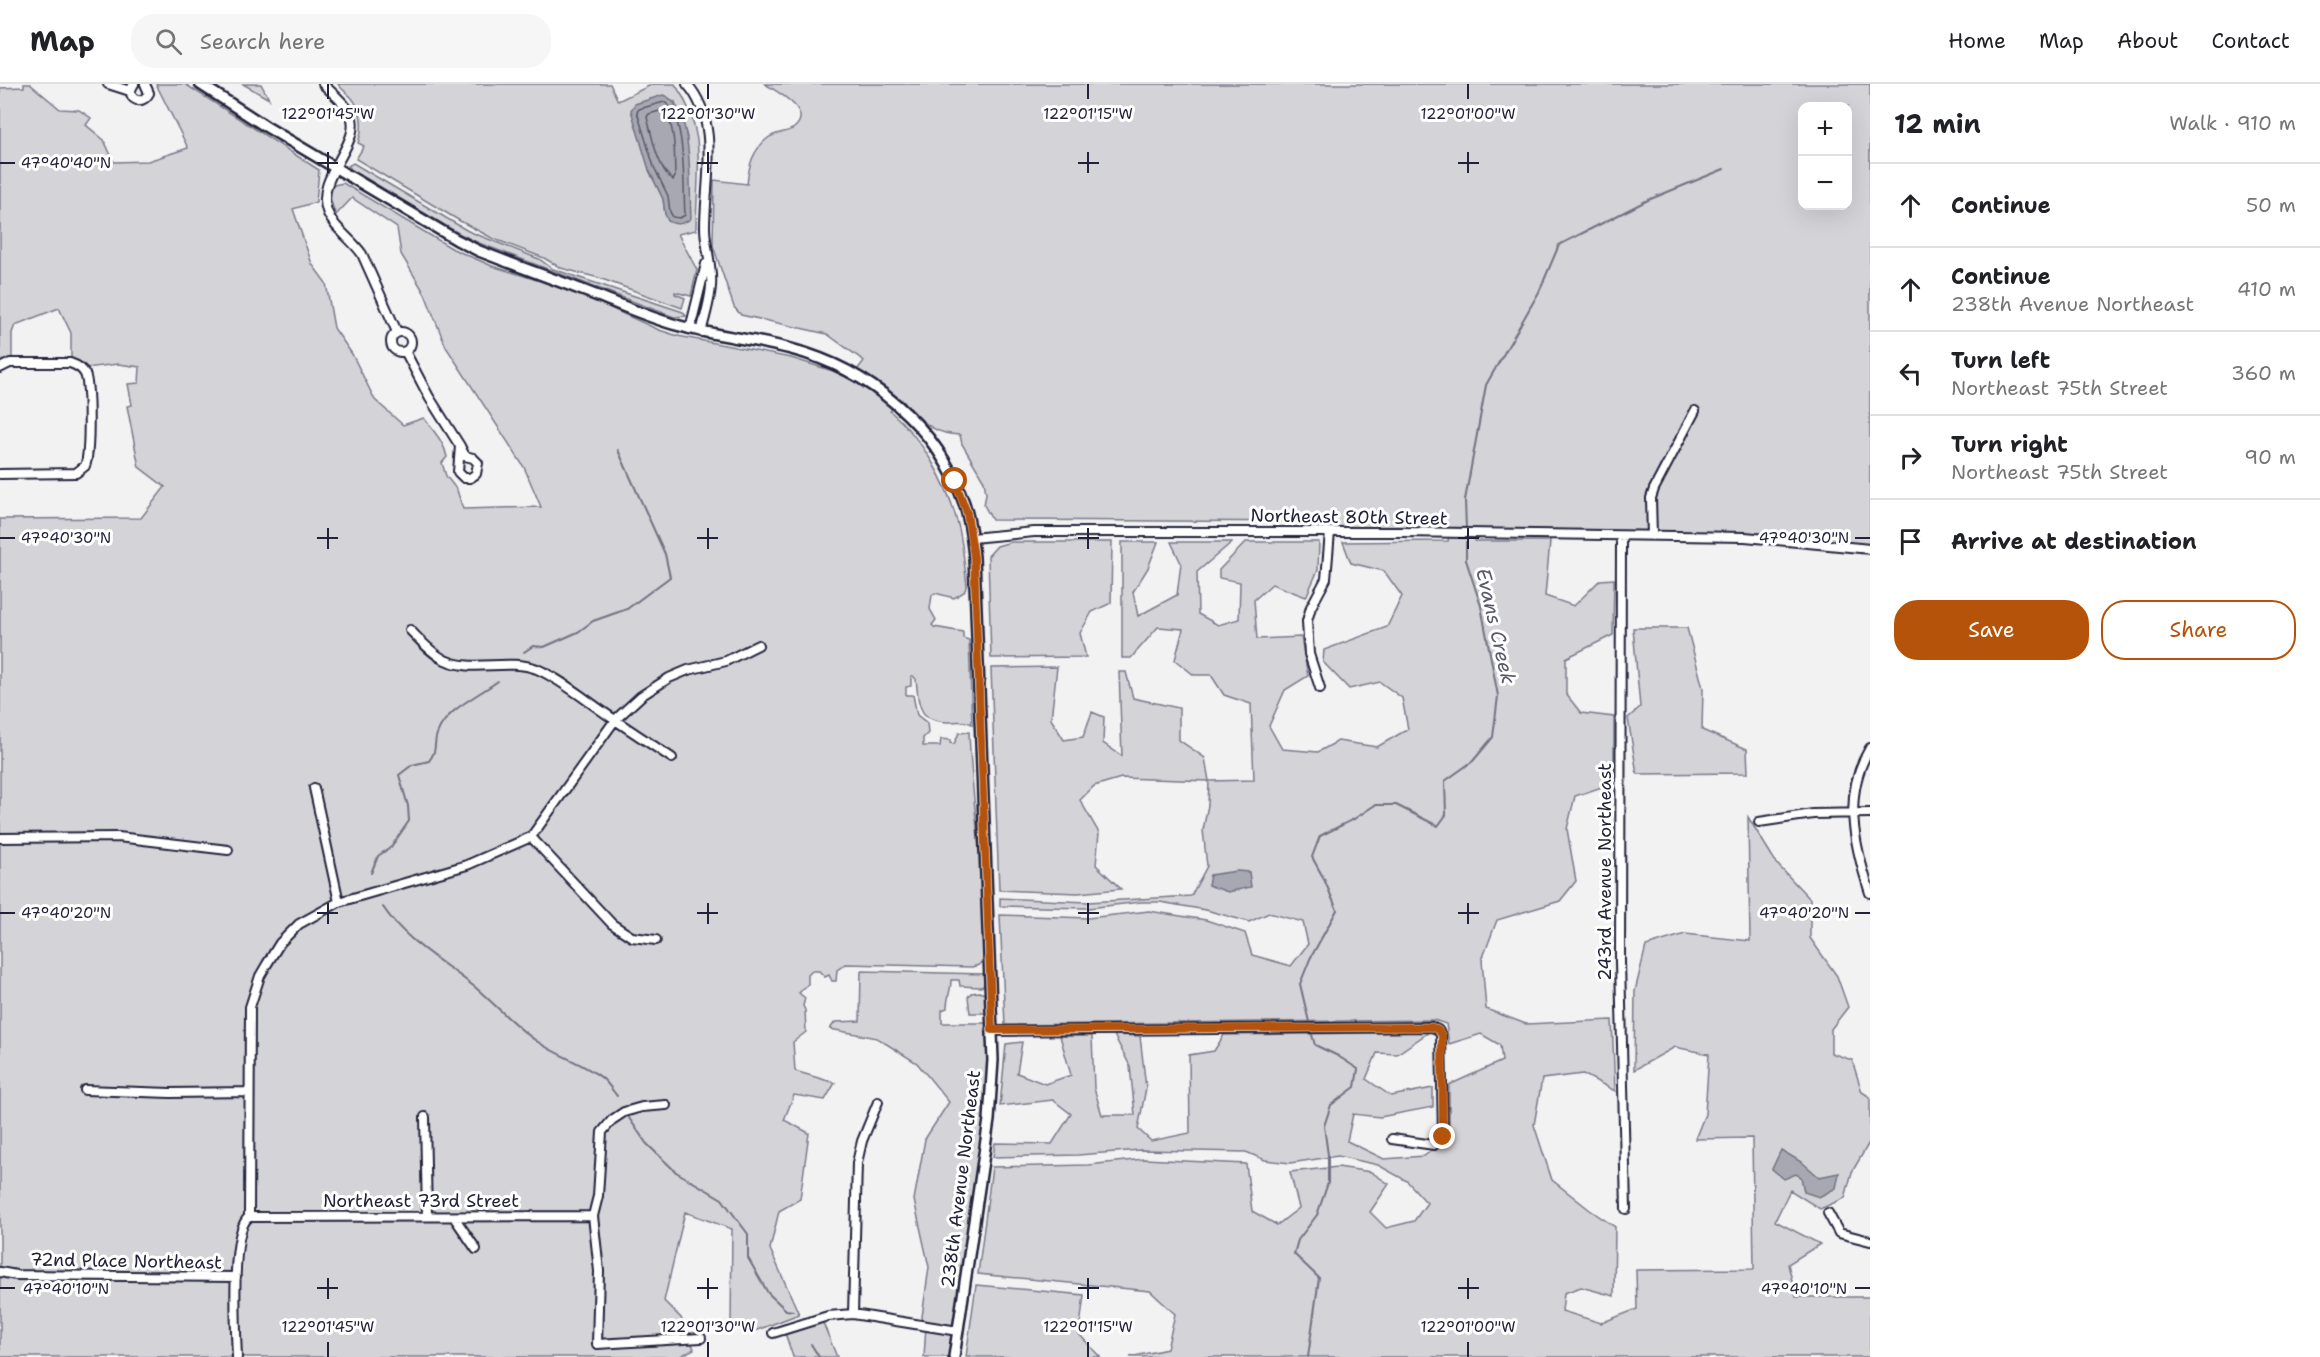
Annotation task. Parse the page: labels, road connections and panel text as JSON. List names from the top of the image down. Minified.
{"streets":{"street":["Northeast 80th Street","243rd Avenue Northeast","238th Avenue Northeast","Northeast 73rd Street","72nd Place Northeast"]},"crossings":[["Northeast 80th Street","243rd Avenue Northeast"],["Northeast 80th Street","238th Avenue Northeast"]],"water":["Evans Creek"],"page":{"header":"Map","search":"Search here","nav":["Home","Map","About","Contact"],"heading":["12 min","Walk · 910 m"],"map_buttons":["+","−"],"list":[["Continue","50 m"],["Continue","238th Avenue Northeast","410 m"],["Turn left","Northeast 75th Street","360 m"],["Turn right","Northeast 75th Street","90 m"],"Arrive at destination"],"buttons":["Save","Share"]},"coordinates":["122°01'45\"W","122°01'30\"W","122°01'15\"W","122°01'00\"W","47°40'40\"N","47°40'30\"N","47°40'20\"N","47°40'10\"N"]}
